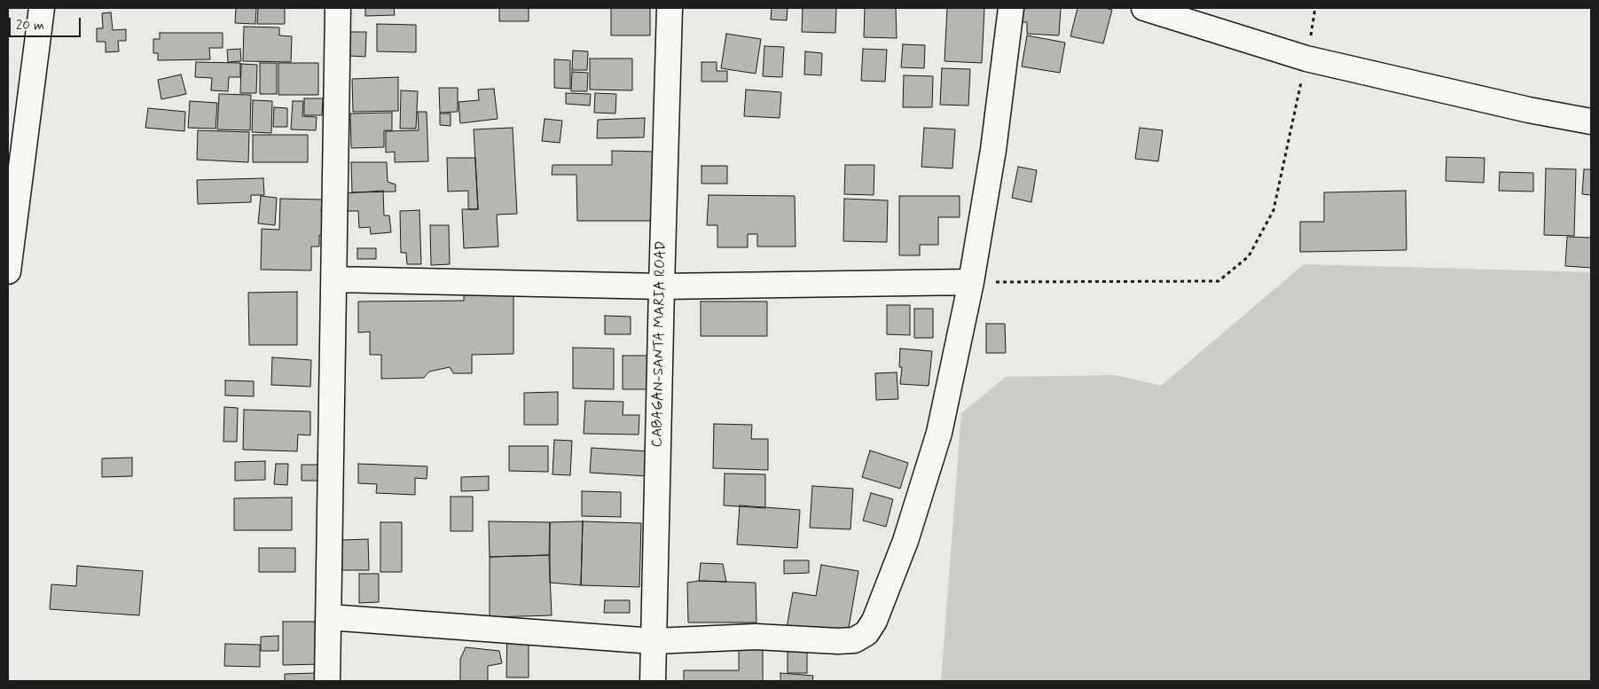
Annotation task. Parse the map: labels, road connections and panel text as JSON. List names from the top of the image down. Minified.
{"streets":{"street":["CABAGAN-SANTA MARIA ROAD"]},"scale_bar":"20 m"}
